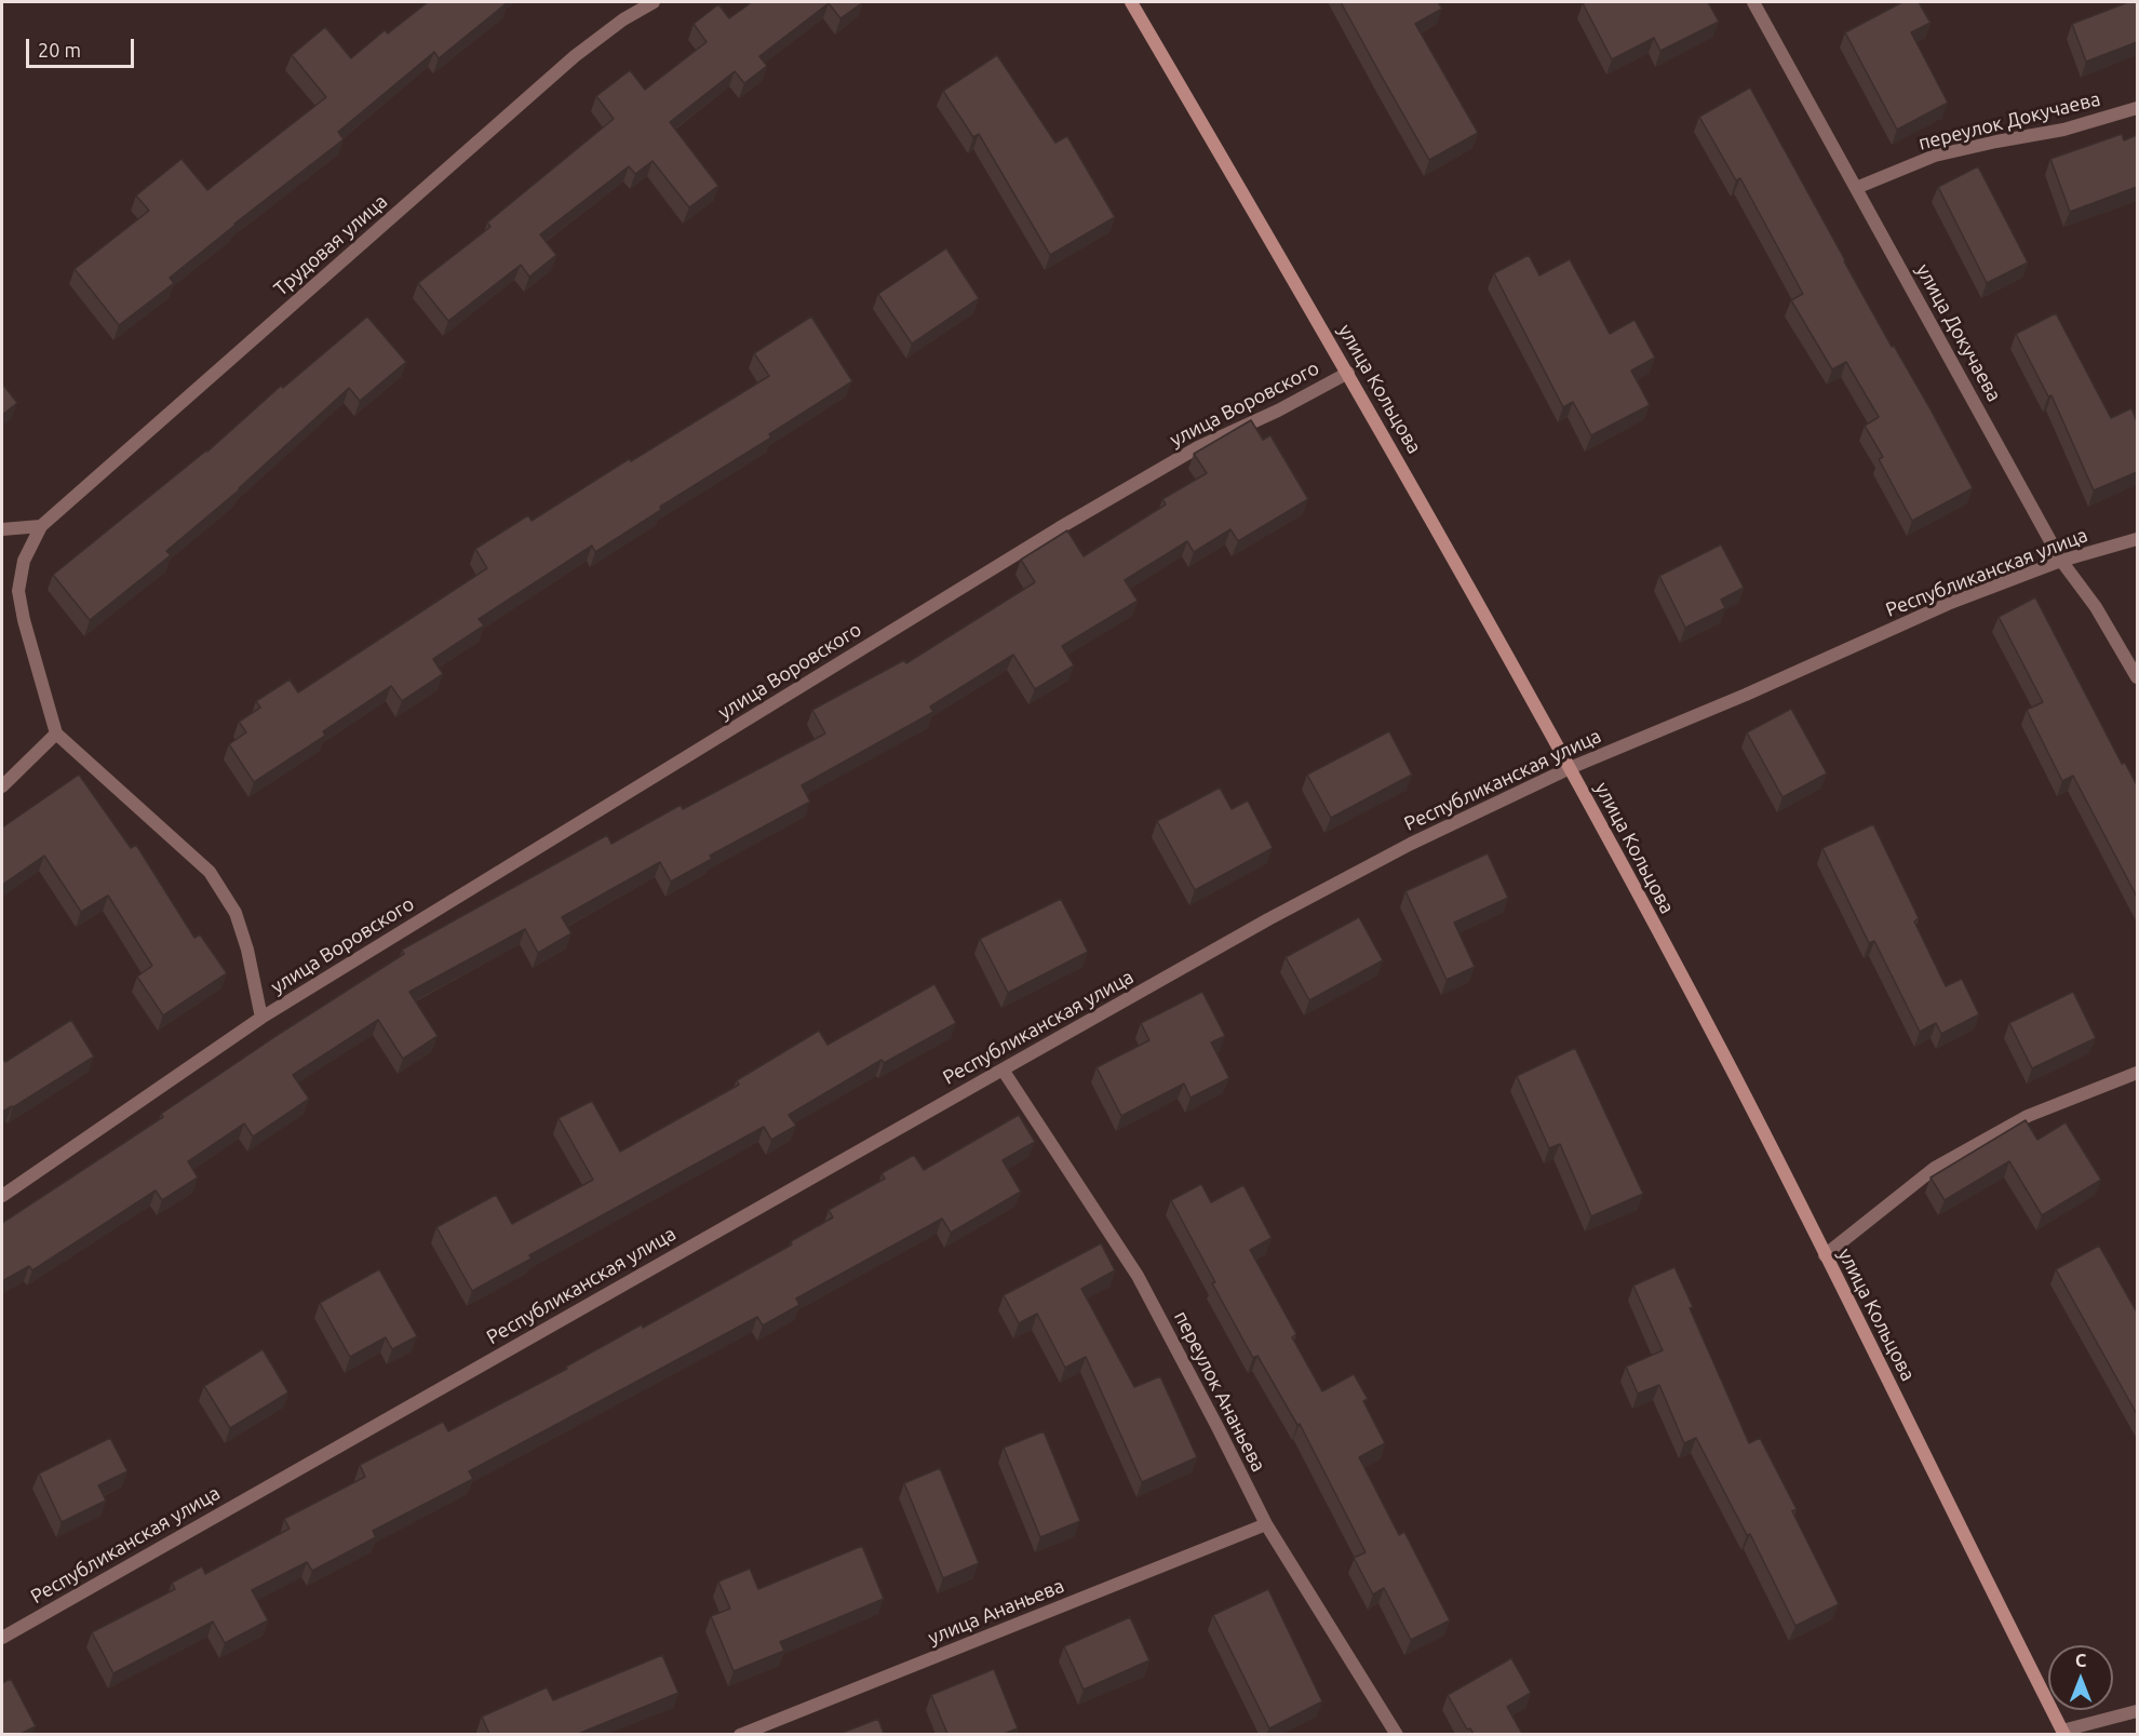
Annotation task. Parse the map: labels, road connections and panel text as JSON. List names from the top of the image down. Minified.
{"streets":{"main road":["улица Кольцова"],"street":["переулок Докучаева","Трудовая улица","улица Докучаева","улица Воровского","Республиканская улица","переулок Ананьева","улица Ананьева"]},"crossings":[["переулок Докучаева","улица Докучаева"],["улица Докучаева","Республиканская улица"],["улица Кольцова","улица Воровского"],["улица Кольцова","Республиканская улица"],["Республиканская улица","переулок Ананьева"],["переулок Ананьева","улица Ананьева"]],"scale_bar":"20 m","north":"top"}
